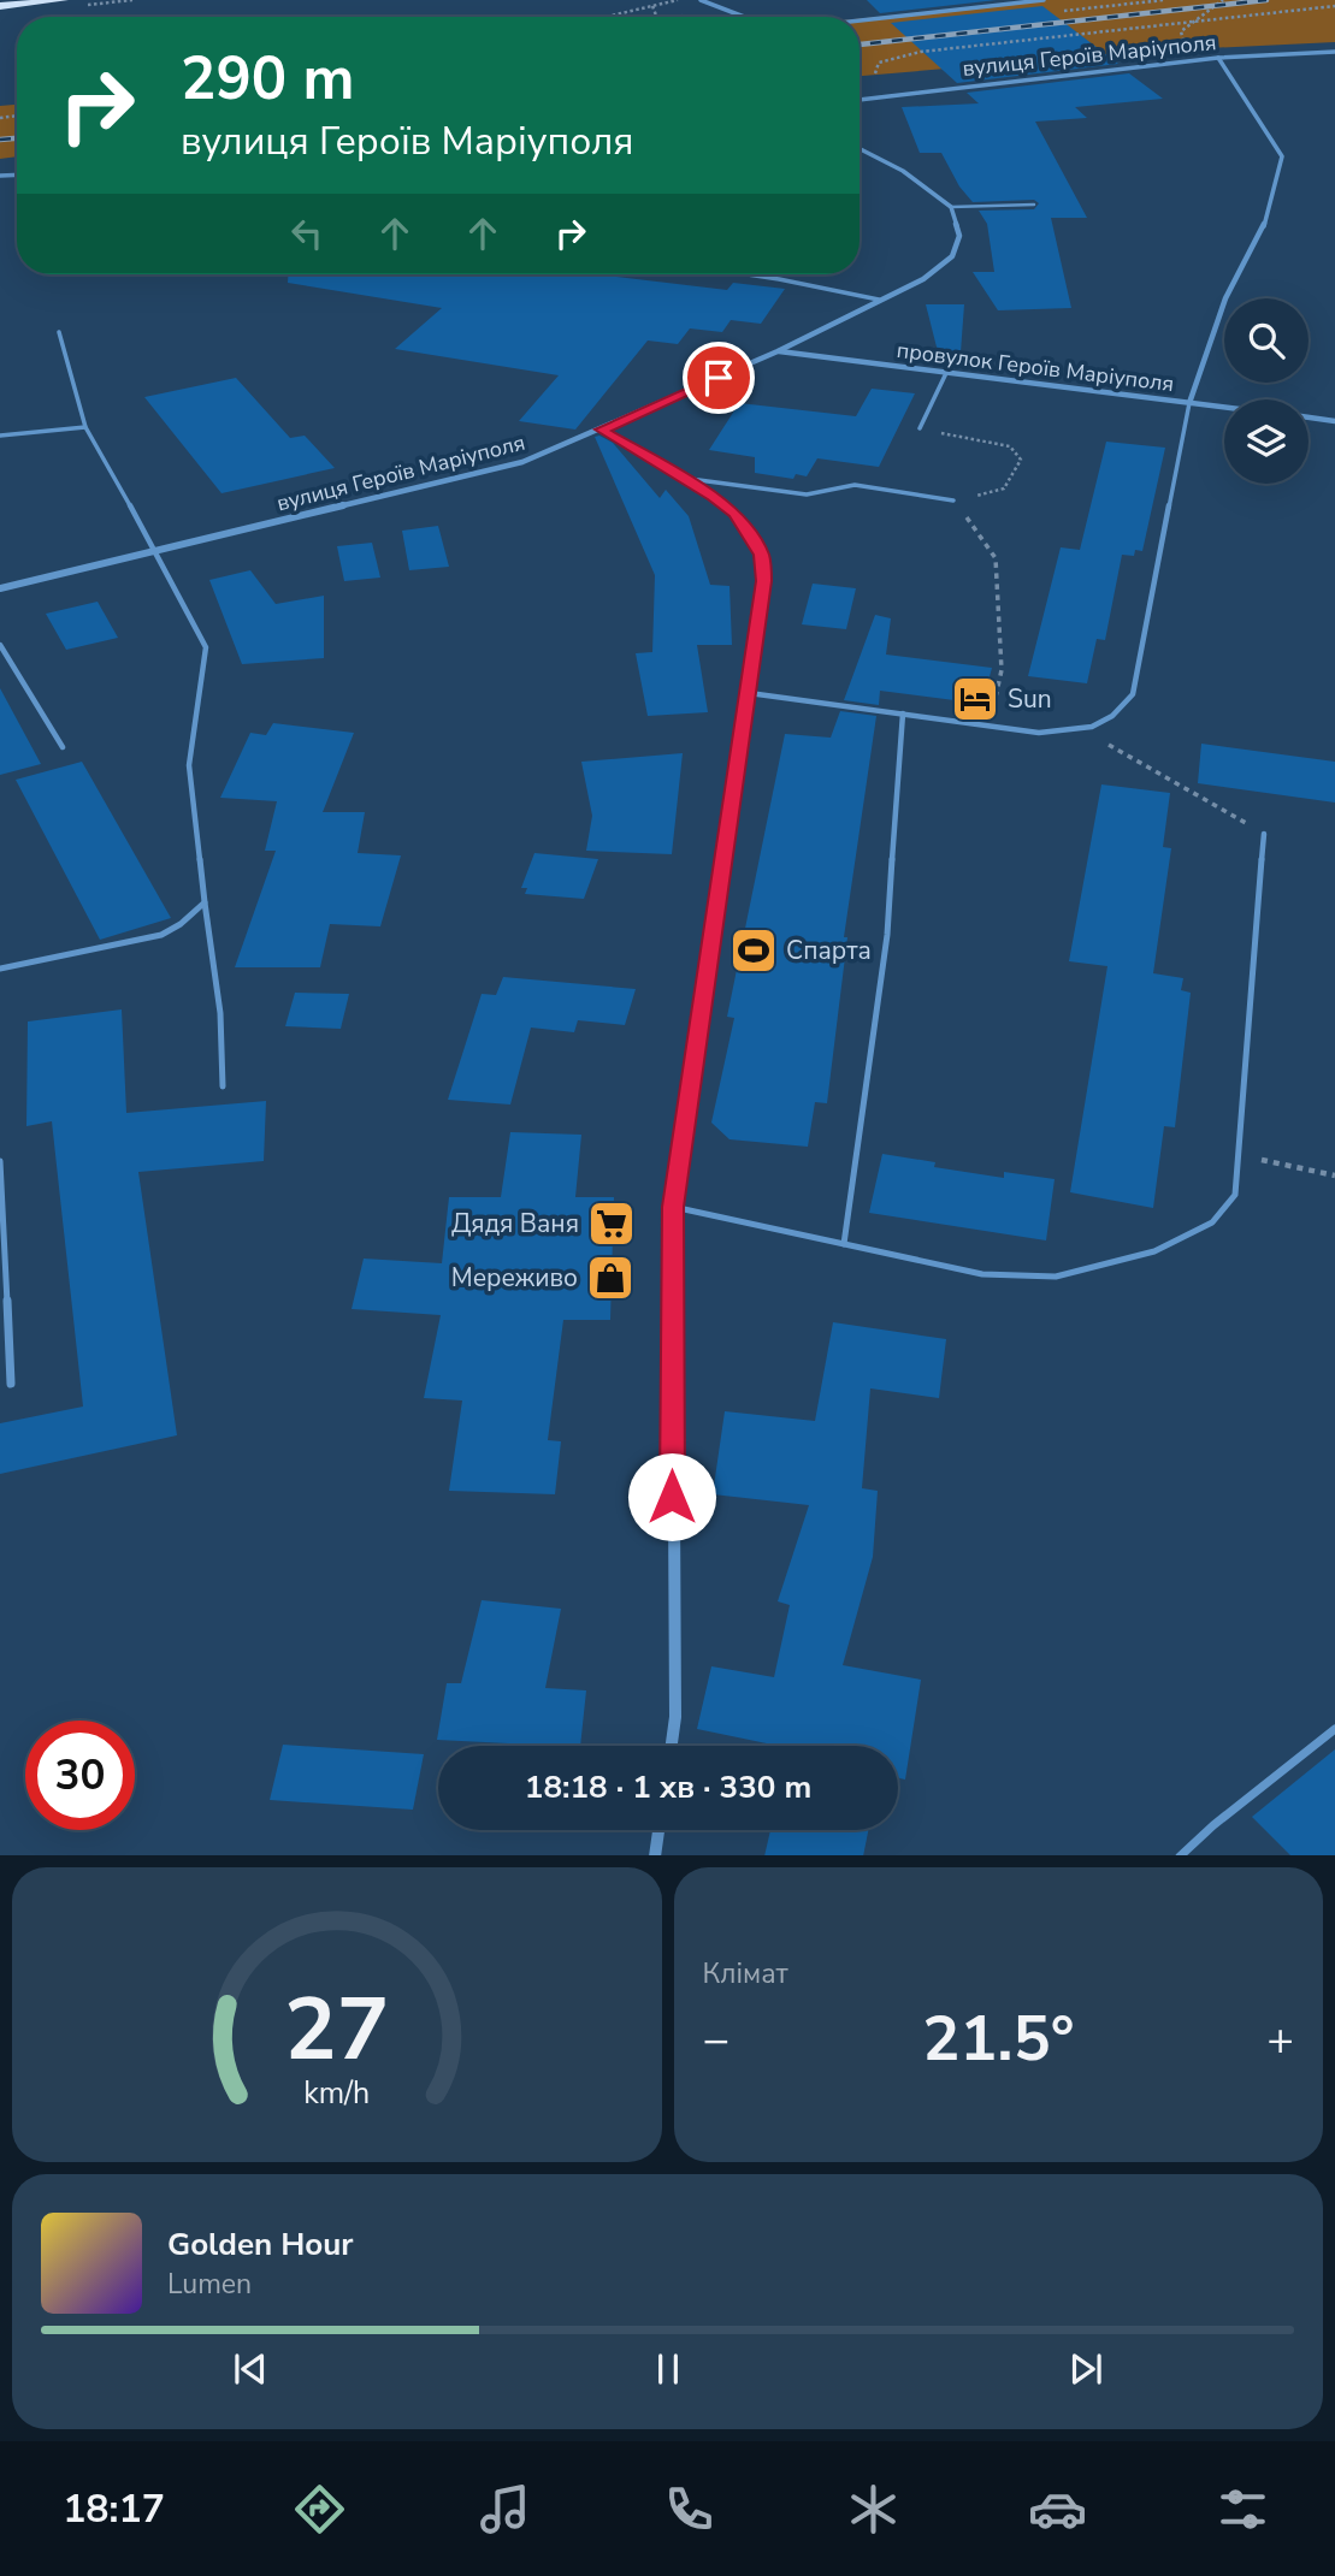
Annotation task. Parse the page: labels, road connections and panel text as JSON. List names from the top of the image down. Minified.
{"streets":{"street":["вулиця Героїв Маріуполя","провулок Героїв Маріуполя"]},"crossings":[["вулиця Героїв Маріуполя","провулок Героїв Маріуполя"]],"places":{"hotel":["Sun"],"sports":["Спарта"],"supermarket":["Дядя Ваня"],"shop":["Мереживо"]},"page":{"turn":["290 m","вулиця Героїв Маріуполя"],"limit":"30","trip":"18:18 · 1 хв · 330 m","tile":"Клімат","heat":["−","21.5°","+"],"song":["Golden Hour","Lumen"],"tabs":"18:17","gauge":["27","km/h"]}}
